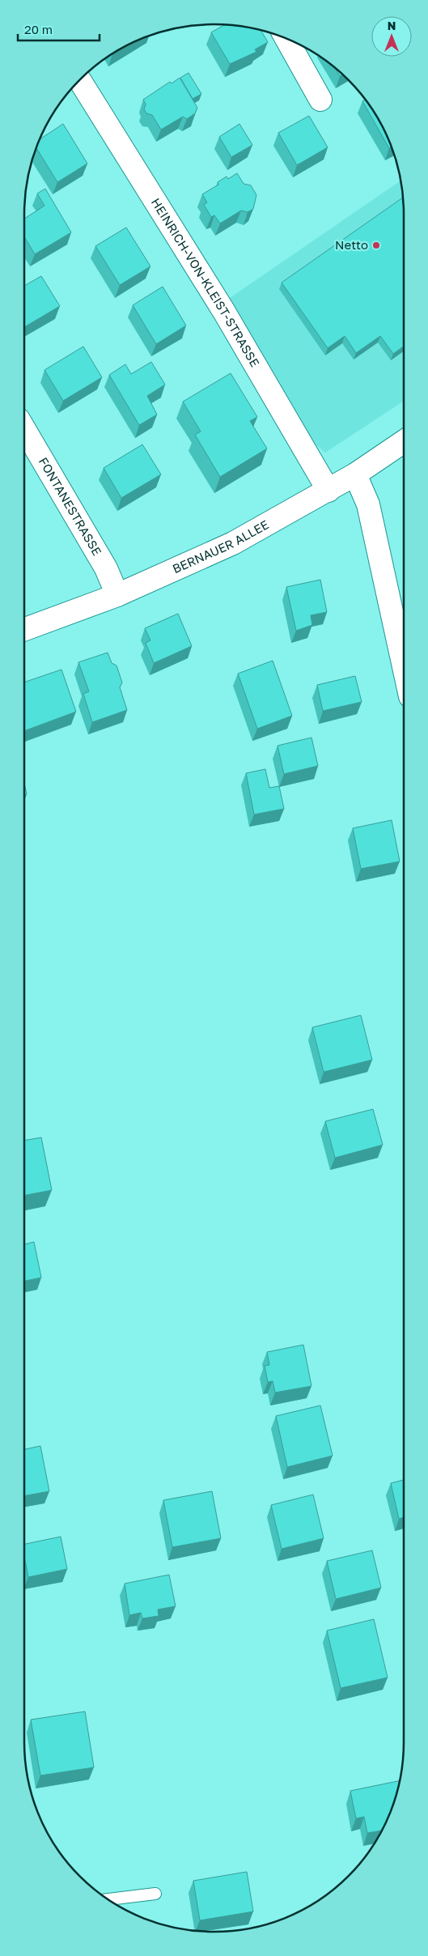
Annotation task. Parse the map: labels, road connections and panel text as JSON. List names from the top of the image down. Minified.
{"streets":{"street":["HEINRICH-VON-KLEIST-STRASSE","FONTANESTRASSE","BERNAUER ALLEE"]},"crossings":[["HEINRICH-VON-KLEIST-STRASSE","BERNAUER ALLEE"],["FONTANESTRASSE","BERNAUER ALLEE"]],"places":["Netto"],"scale_bar":"20 m","north":"top"}
